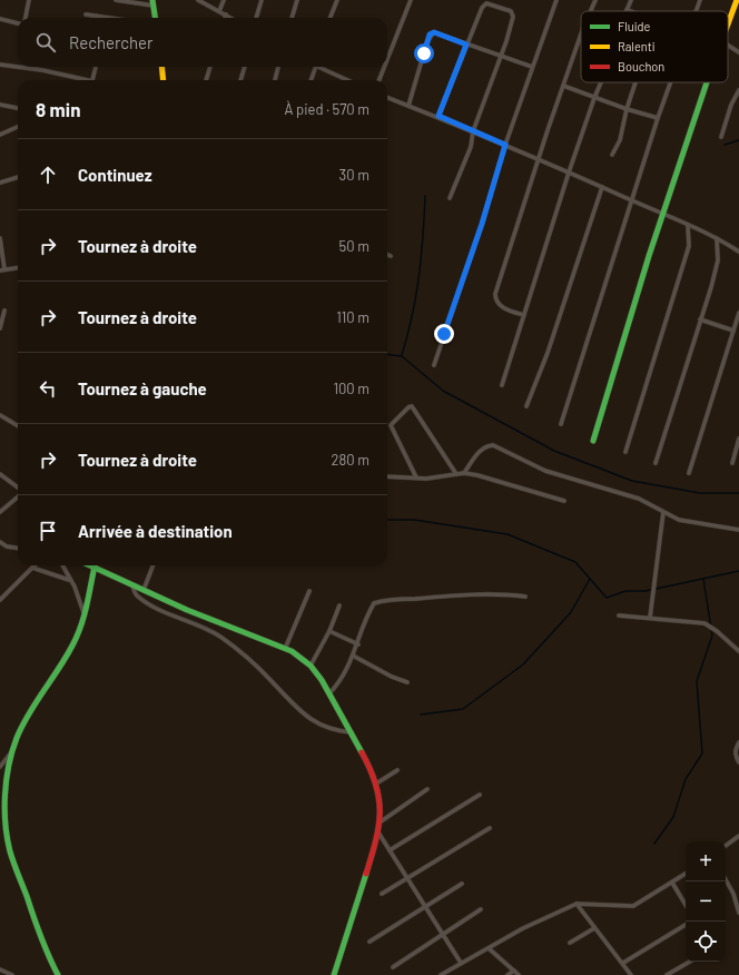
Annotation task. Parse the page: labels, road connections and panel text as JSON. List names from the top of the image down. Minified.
{"legend":["Fluide","Ralenti","Bouchon"],"page":{"search":"Rechercher","heading":["8 min","À pied · 570 m"],"list":[["Continuez","30 m"],["Tournez à droite","50 m"],["Tournez à droite","110 m"],["Tournez à gauche","100 m"],["Tournez à droite","280 m"],"Arrivée à destination"],"map_buttons":["+","−"]}}
